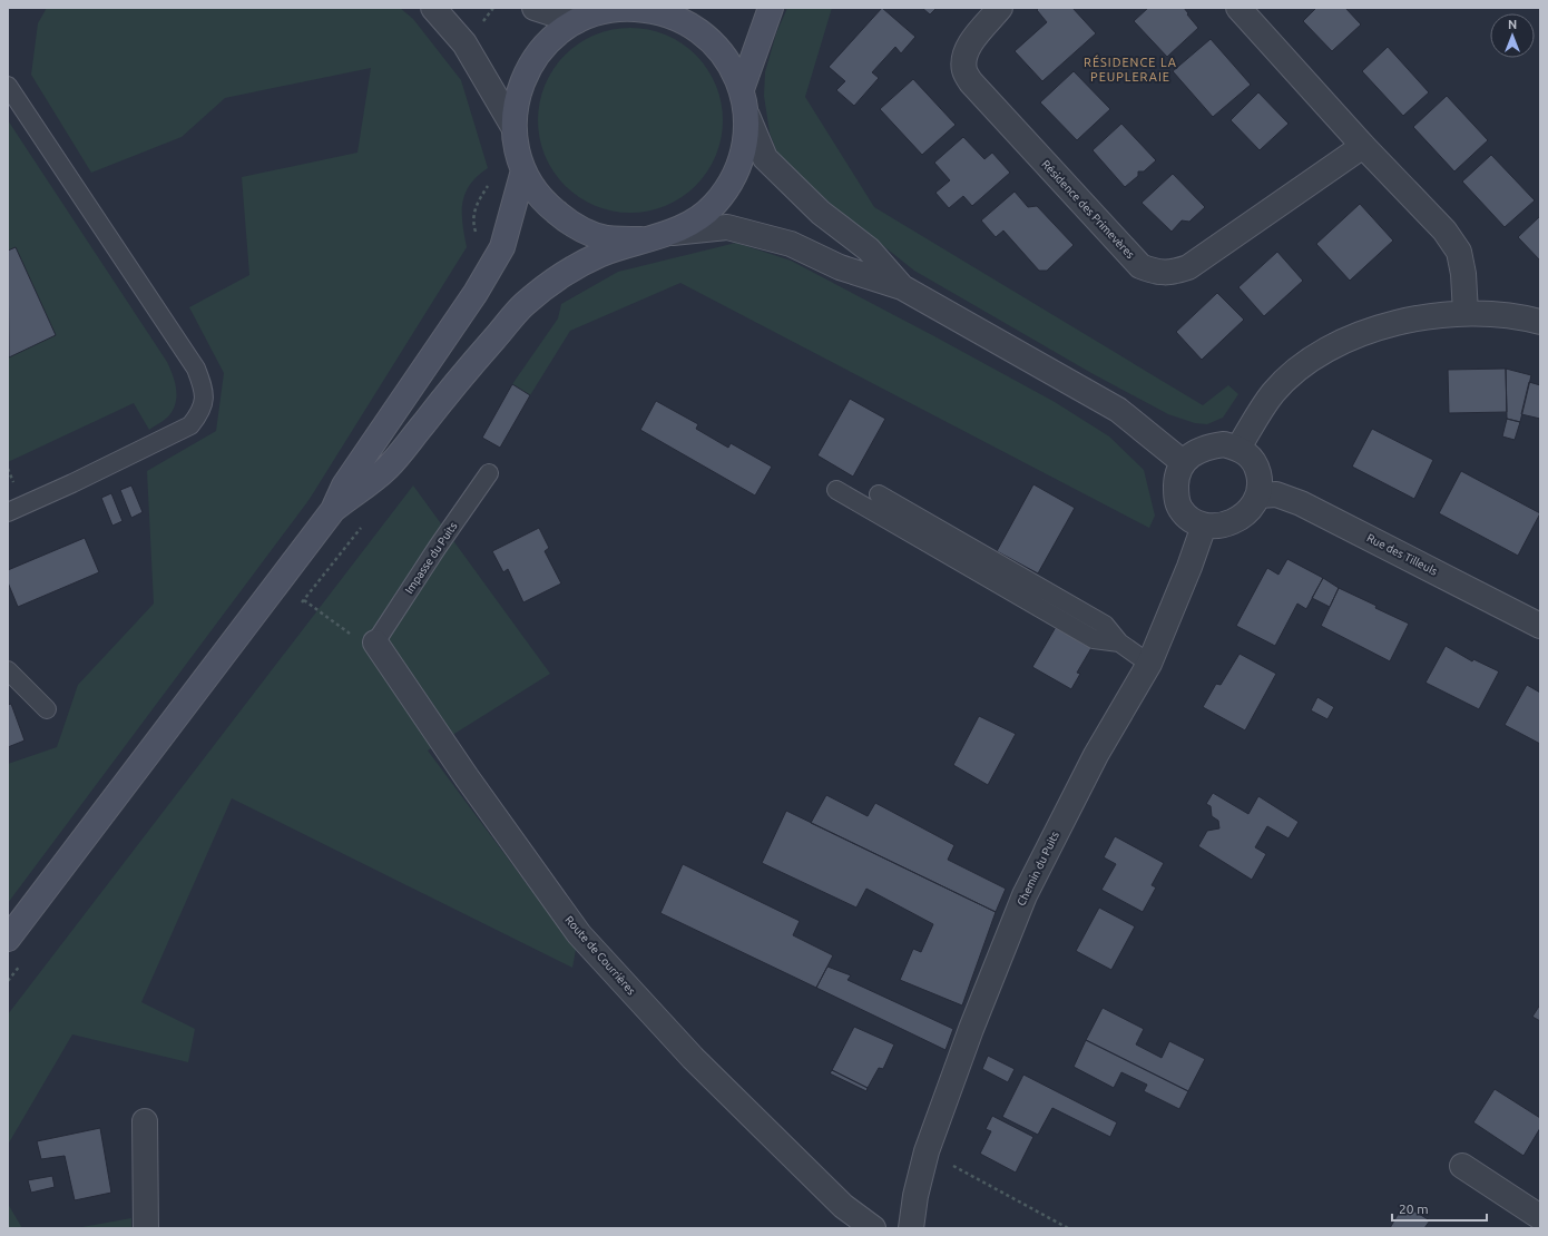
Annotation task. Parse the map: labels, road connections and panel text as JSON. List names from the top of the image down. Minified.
{"streets":{"street":["Résidence des Primevères","Rue des Tilleuls","Chemin du Puits","Route de Courrières"],"lane":["Impasse du Puits"]},"crossings":[["Rue des Tilleuls","Chemin du Puits"],["Impasse du Puits","Route de Courrières"]],"districts":["RÉSIDENCE LA PEUPLERAIE"],"scale_bar":"20 m","north":"top"}
